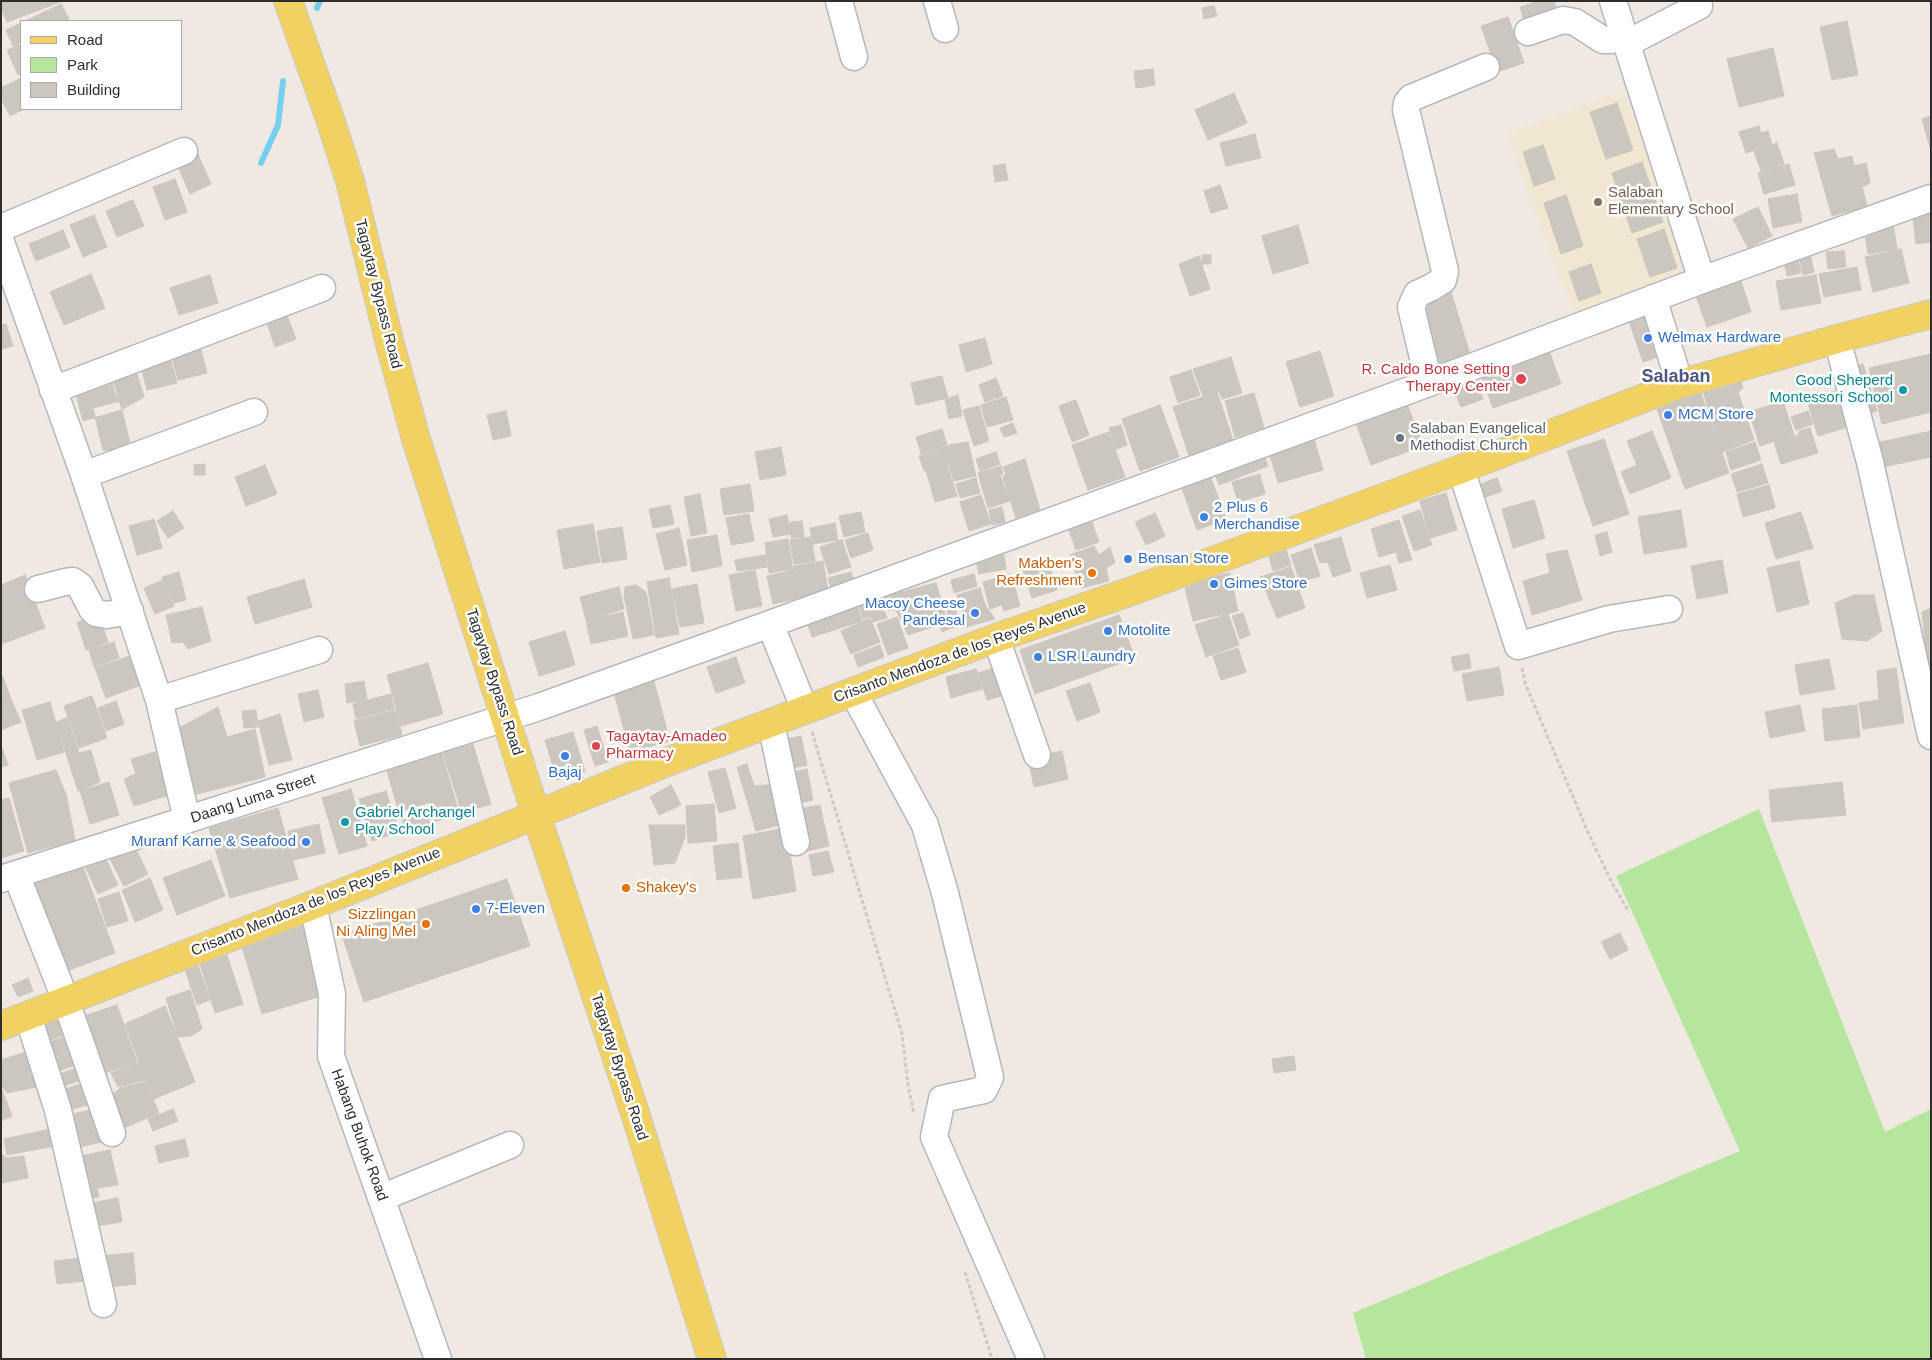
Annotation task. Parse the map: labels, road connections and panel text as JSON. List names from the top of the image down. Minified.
{"streets":{"main road":["Tagaytay Bypass Road","Crisanto Mendoza de los Reyes Avenue"],"street":["Daang Luma Street","Habang Buhok Road"]},"crossings":[["Tagaytay Bypass Road","Crisanto Mendoza de los Reyes Avenue"],["Tagaytay Bypass Road","Daang Luma Street"],["Crisanto Mendoza de los Reyes Avenue","Habang Buhok Road"]],"districts":["Salaban"],"places":["Salaban Elementary School","Welmax Hardware","R. Caldo Bone Setting Therapy Center","Good Sheperd Montessori School","MCM Store","Salaban Evangelical Methodist Church","2 Plus 6 Merchandise","Bensan Store","Makben's Refreshment","Gimes Store","Macoy Cheese Pandesal","Motolite","LSR Laundry","Tagaytay-Amadeo Pharmacy","Bajaj","Gabriel Archangel Play School","Muranf Karne & Seafood","Shakey's","7-Eleven","Sizzlingan Ni Aling Mel"],"legend":["Road","Park","Building"]}
